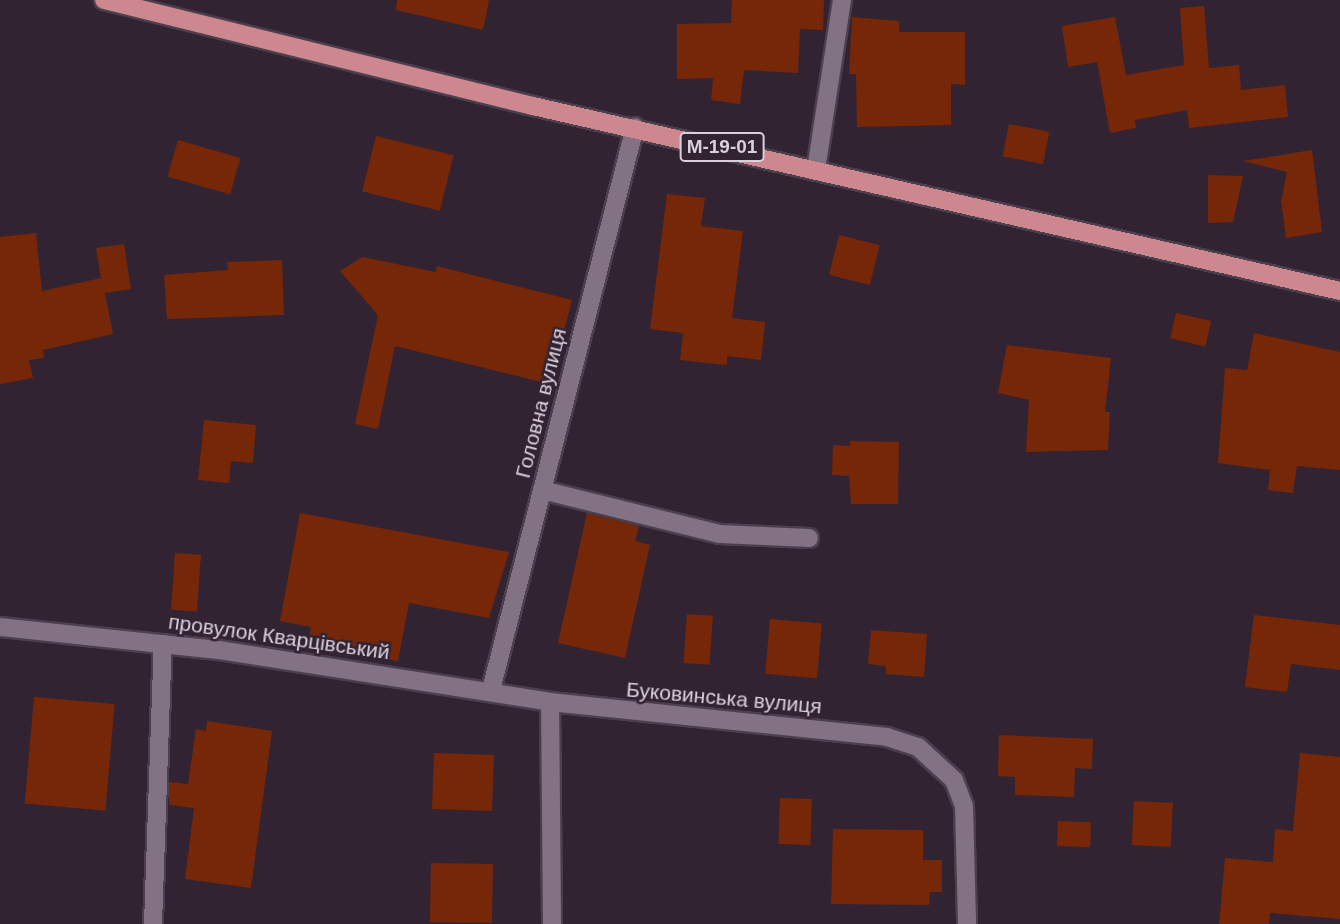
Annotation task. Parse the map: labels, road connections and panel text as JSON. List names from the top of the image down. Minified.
{"streets":{"main road":["М-19-01"],"street":["Головна вулиця","провулок Кварцівський","Буковинська вулиця"]},"crossings":[["М-19-01","Головна вулиця"],["Головна вулиця","провулок Кварцівський"],["провулок Кварцівський","Буковинська вулиця"]]}
